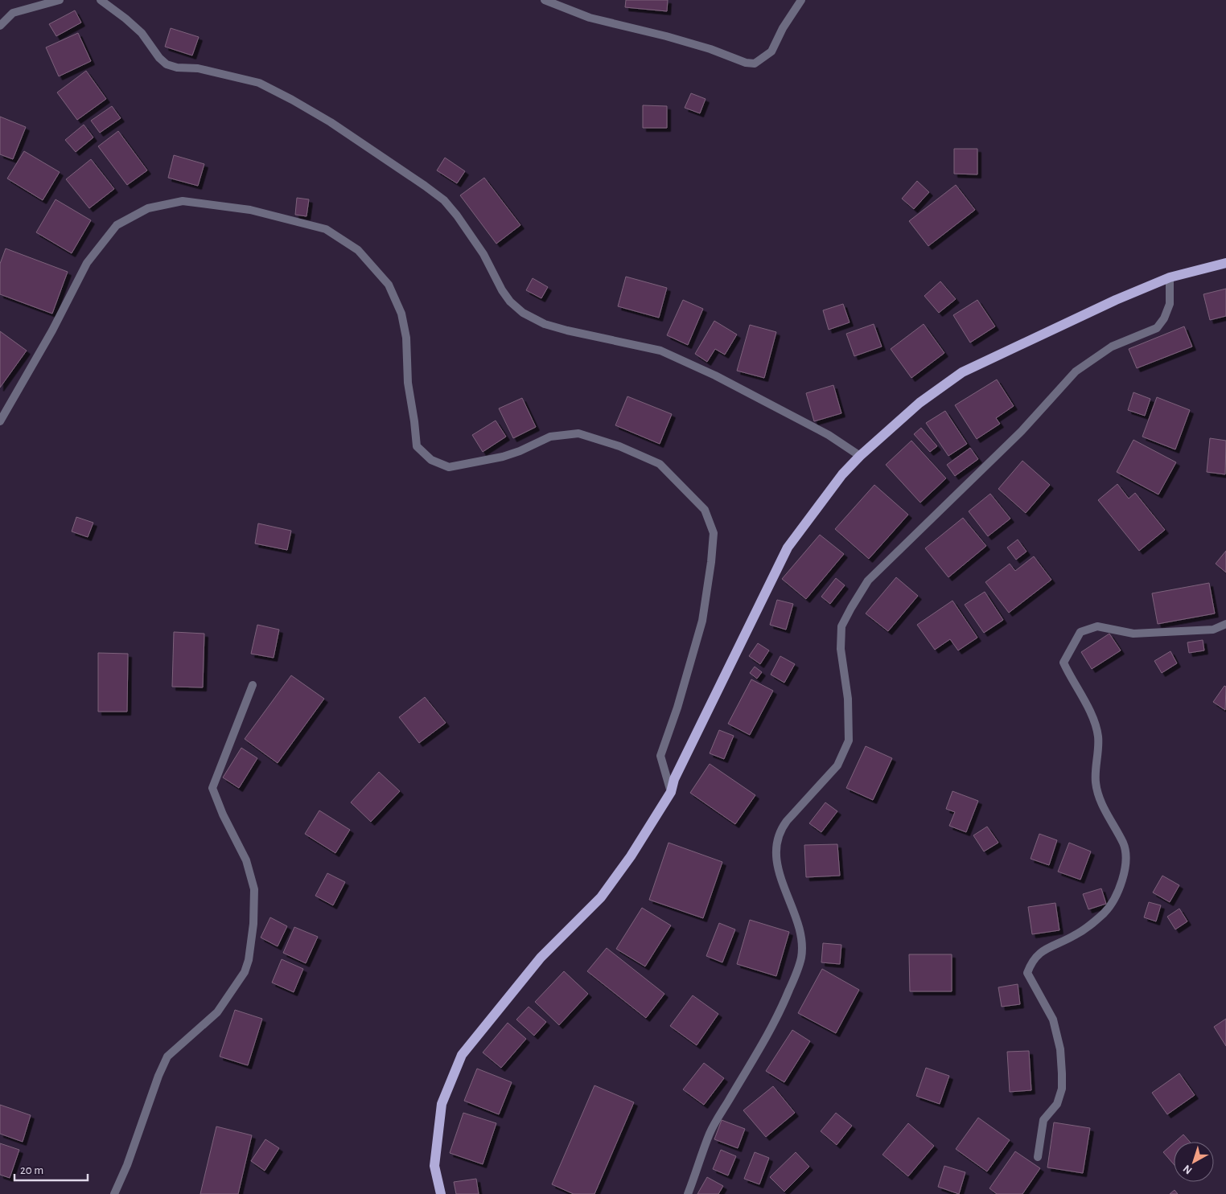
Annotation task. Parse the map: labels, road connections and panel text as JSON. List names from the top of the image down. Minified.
{"scale_bar":"20 m","north":"bottom left"}
